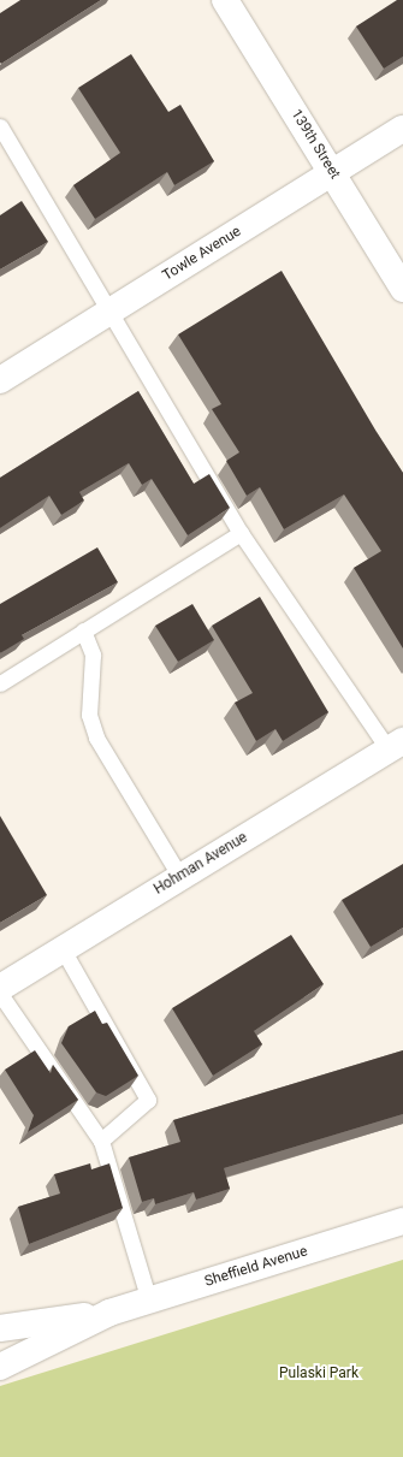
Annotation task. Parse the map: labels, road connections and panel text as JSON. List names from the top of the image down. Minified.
{"streets":{"street":["139th Street","Towle Avenue","Hohman Avenue","Sheffield Avenue"]},"crossings":[["139th Street","Towle Avenue"]],"parks":["Pulaski Park"]}
